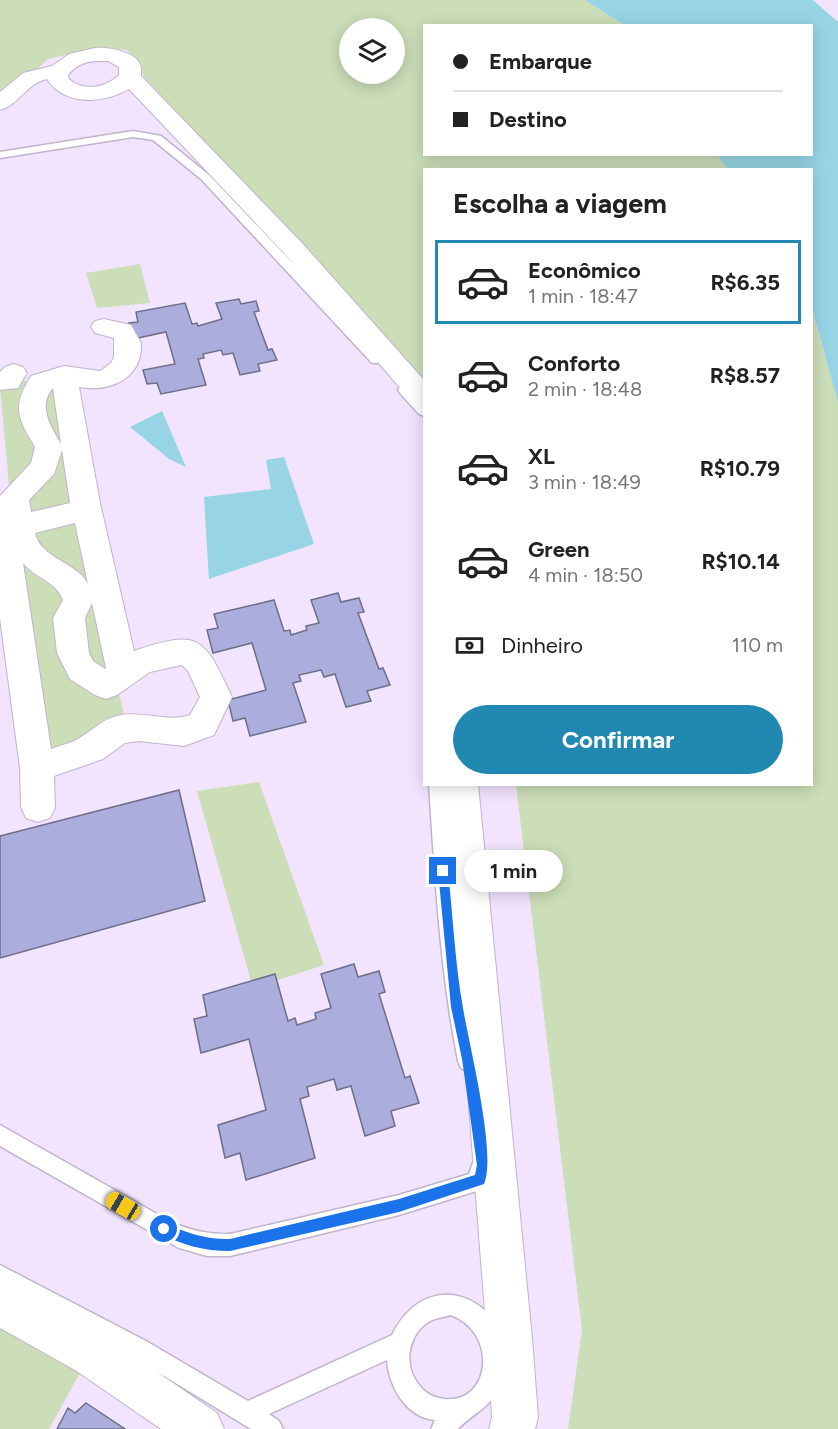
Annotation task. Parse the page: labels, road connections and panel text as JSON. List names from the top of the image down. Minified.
{"page":{"banner":["Embarque","Destino"],"heading":"Escolha a viagem","list":[{"name":"Econômico","note":"1 min · 18:47","value":"R$6.35"},{"name":"Conforto","note":"2 min · 18:48","value":"R$8.57"},{"name":"XL","note":"3 min · 18:49","value":"R$10.79"},{"name":"Green","note":"4 min · 18:50","value":"R$10.14"}],"pay":["Dinheiro","110 m"],"buttons":"Confirmar","bubble":"1 min"}}
